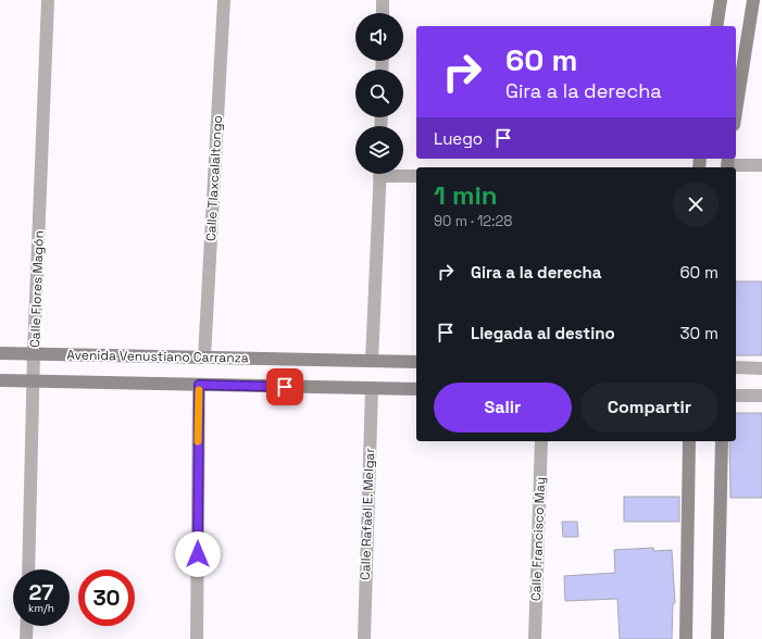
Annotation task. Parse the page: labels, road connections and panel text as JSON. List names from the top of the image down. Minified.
{"streets":{"street":["Calle Tlaxcalaltongo","Calle Flores Magón","Avenida Venustiano Carranza","Calle Rafaél E. Melgar","Calle Francisco May"]},"crossings":[["Calle Tlaxcalaltongo","Avenida Venustiano Carranza"],["Calle Flores Magón","Avenida Venustiano Carranza"],["Avenida Venustiano Carranza","Calle Rafaél E. Melgar"]],"page":{"turn":["60 m","Gira a la derecha"],"then":"Luego","heading":["1 min","90 m · 12:28"],"list":[{"name":"Gira a la derecha","value":"60 m"},{"name":"Llegada al destino","value":"30 m"}],"buttons":["Salir","Compartir"],"speed":"27 km/h","limit":"30"}}
